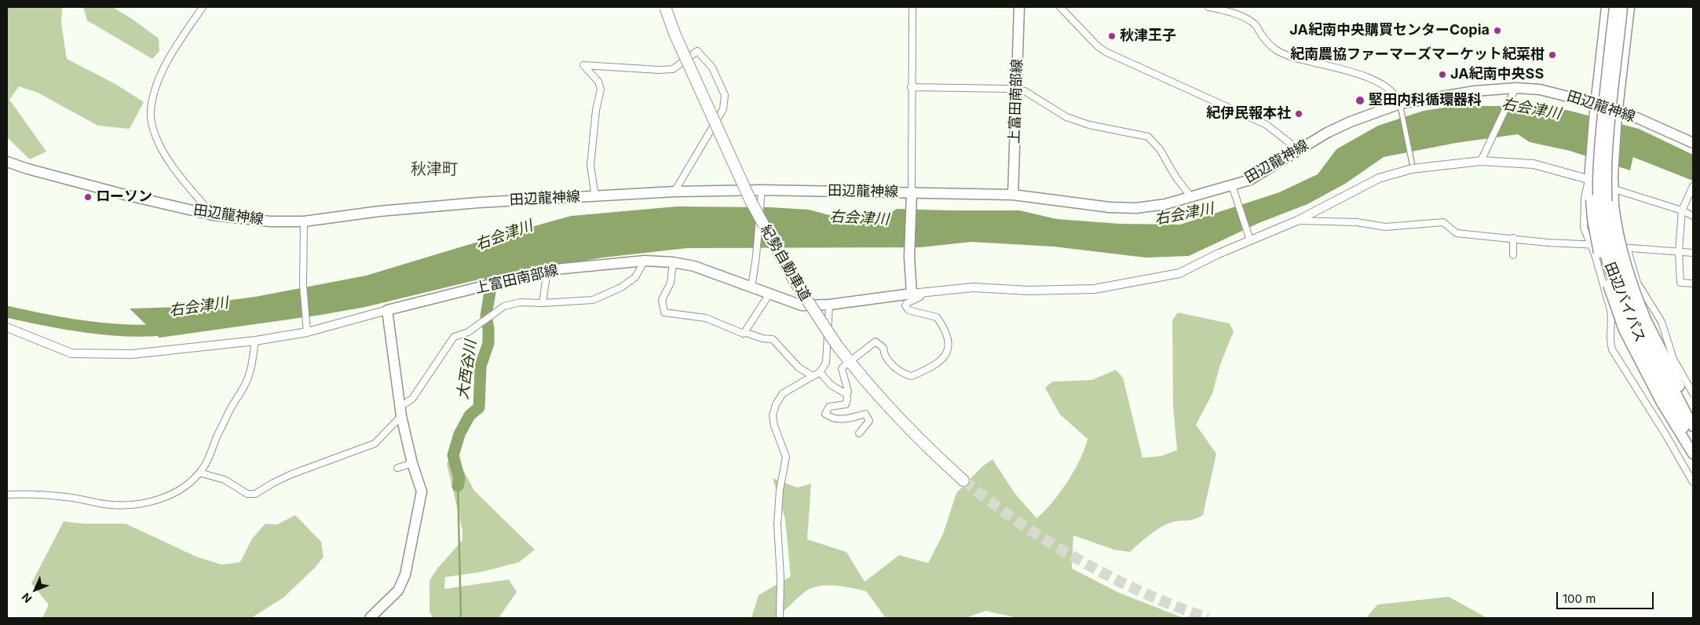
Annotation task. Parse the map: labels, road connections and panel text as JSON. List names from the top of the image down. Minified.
{"streets":{"highway":["紀勢自動車道"],"main road":["上富田南部線","田辺龍神線","田辺バイパス"]},"crossings":[["上富田南部線","田辺龍神線"]],"districts":["秋津町"],"water":["右会津川","大西谷川"],"places":["JA紀南中央購買センターCopia","秋津王子","紀南農協ファーマーズマーケット紀菜柑","JA紀南中央SS","堅田内科循環器科","紀伊民報本社","ローソン"],"scale_bar":"100 m","north":"bottom left"}
